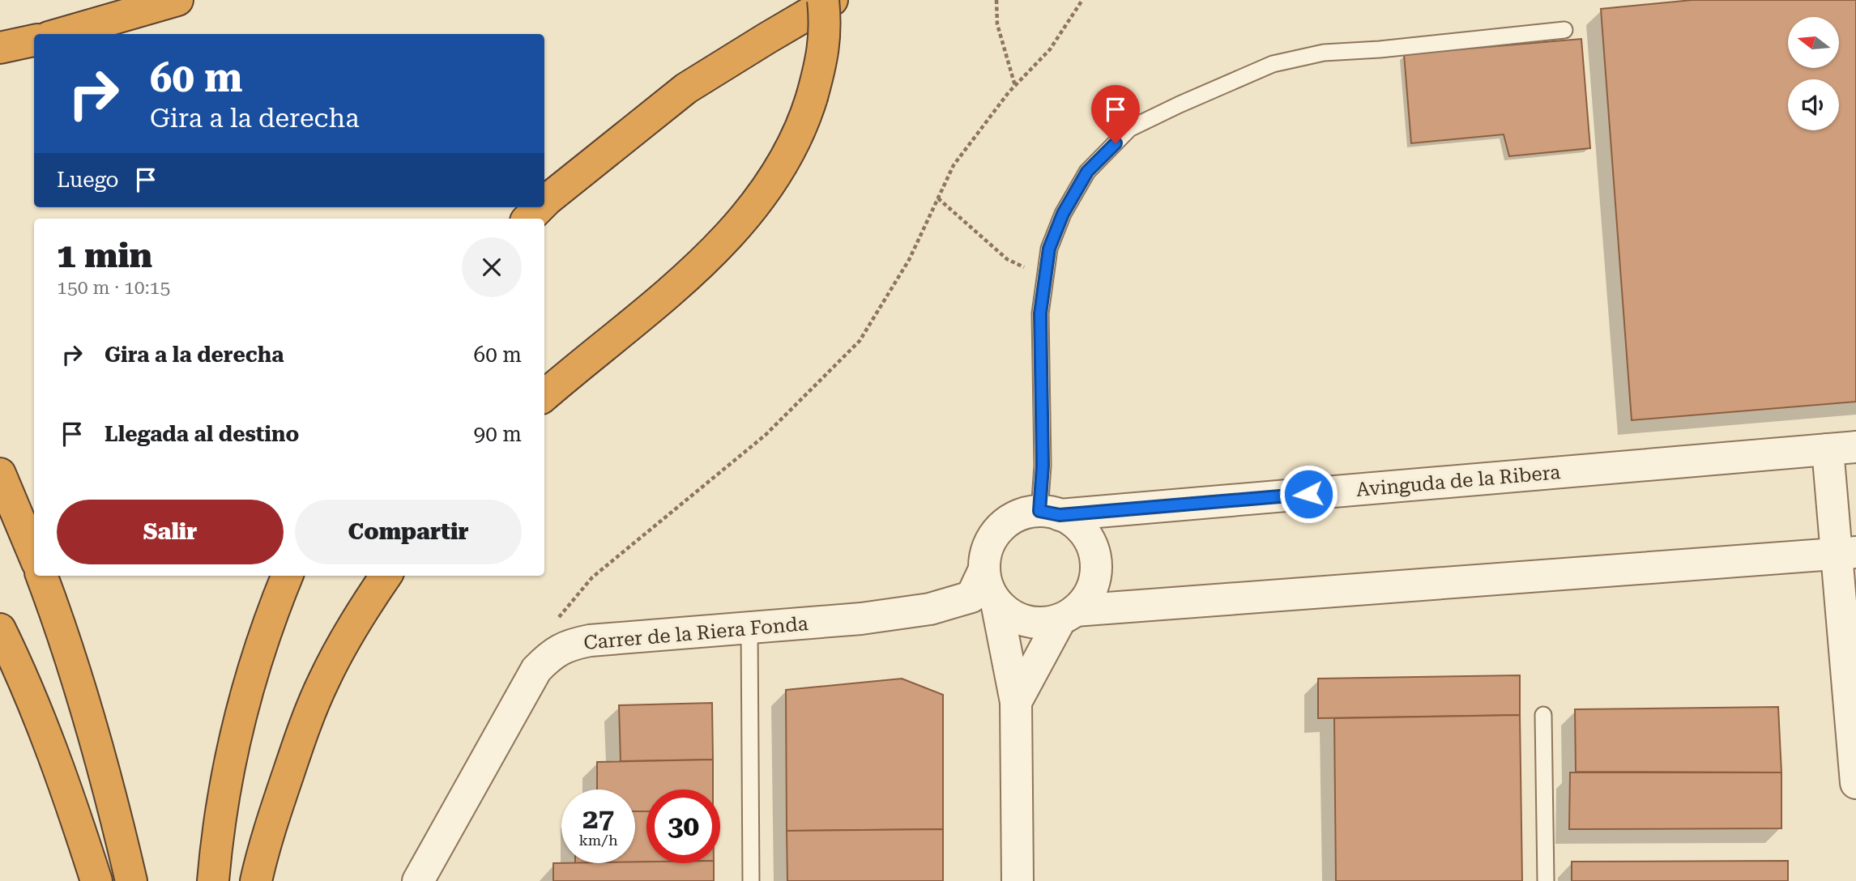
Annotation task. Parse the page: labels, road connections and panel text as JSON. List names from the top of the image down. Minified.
{"streets":{"street":["Avinguda de la Ribera","Carrer de la Riera Fonda"]},"crossings":[["Avinguda de la Ribera","Carrer de la Riera Fonda"]],"north":"left","page":{"turn":["60 m","Gira a la derecha"],"then":"Luego","heading":["1 min","150 m · 10:15"],"list":[{"name":"Gira a la derecha","value":"60 m"},{"name":"Llegada al destino","value":"90 m"}],"buttons":["Salir","Compartir"],"speed":"27 km/h","limit":"30"}}
